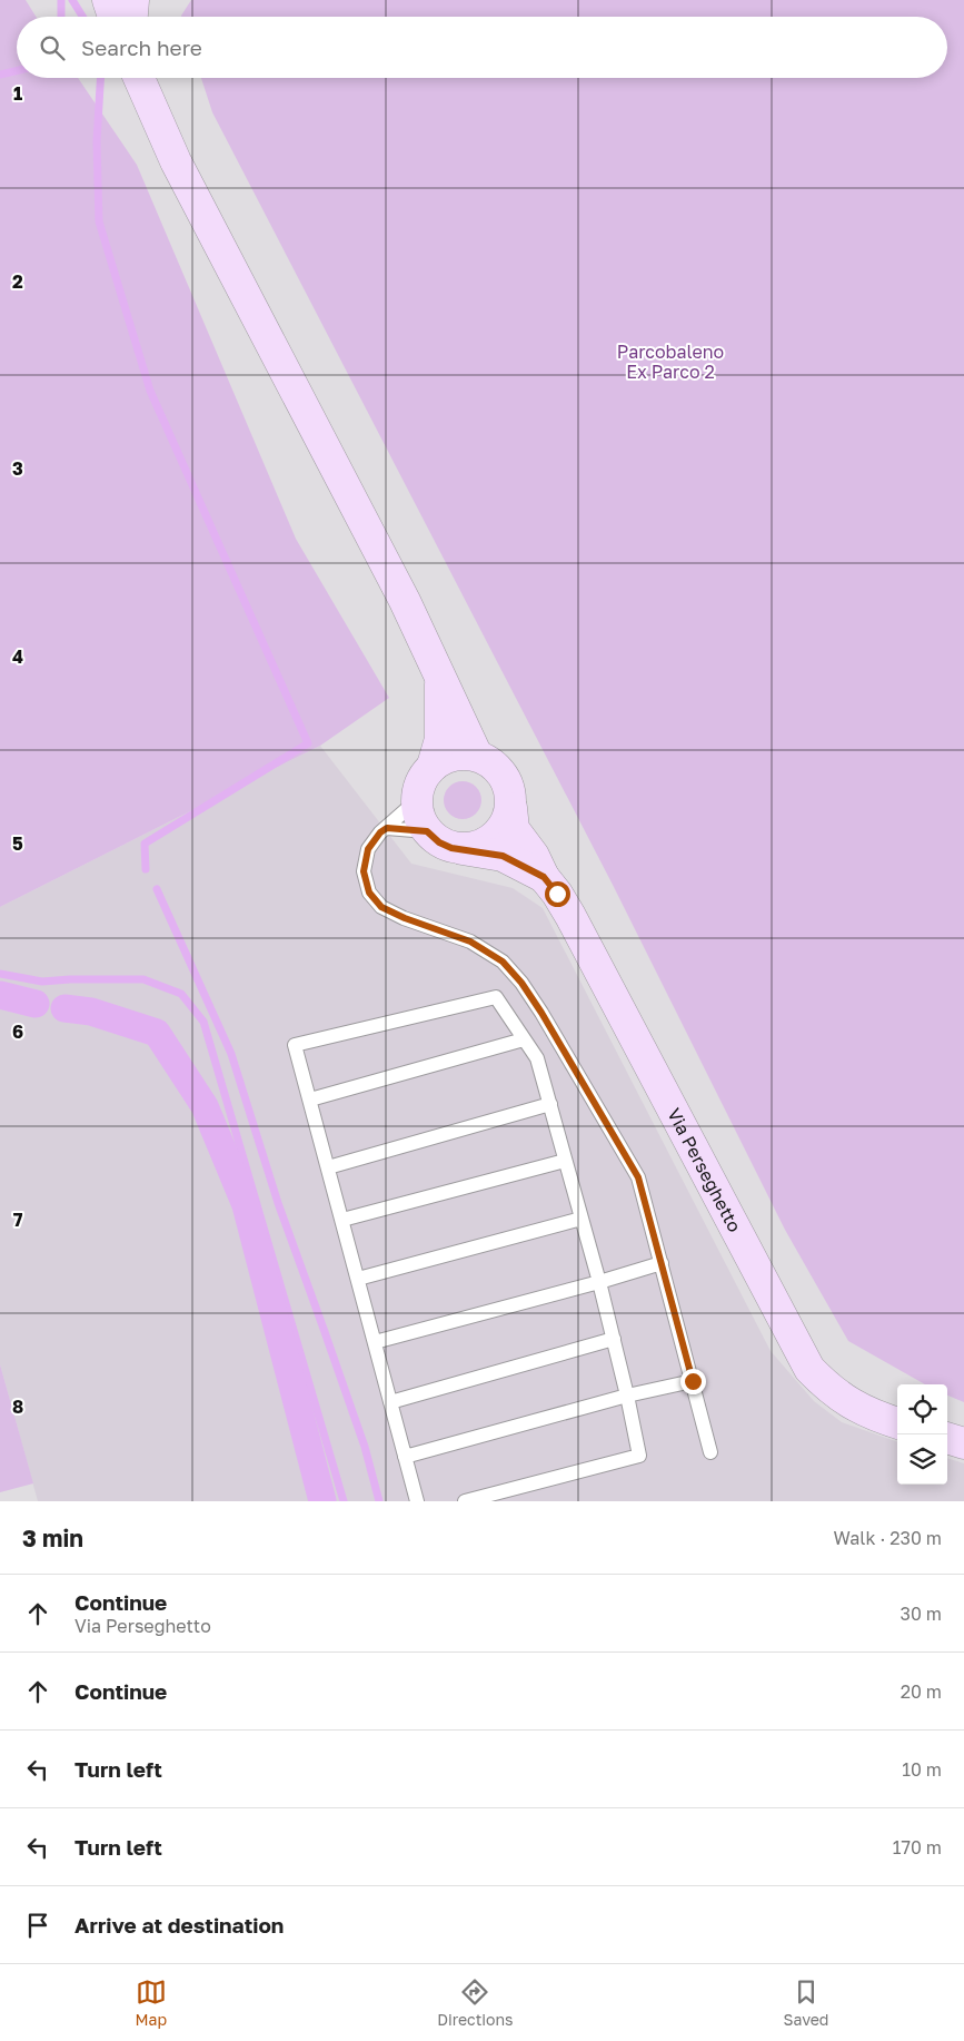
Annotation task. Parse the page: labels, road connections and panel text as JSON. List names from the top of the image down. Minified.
{"streets":{"street":["Via Perseghetto"]},"parks":["Parcobaleno Ex Parco 2"],"page":{"search":"Search here","heading":["3 min","Walk · 230 m"],"list":[["Continue","Via Perseghetto","30 m"],["Continue","20 m"],["Turn left","10 m"],["Turn left","170 m"],"Arrive at destination"],"nav":["Map","Directions","Saved"]},"grid":{"rows":["1","2","3","4","5","6","7","8"]}}
